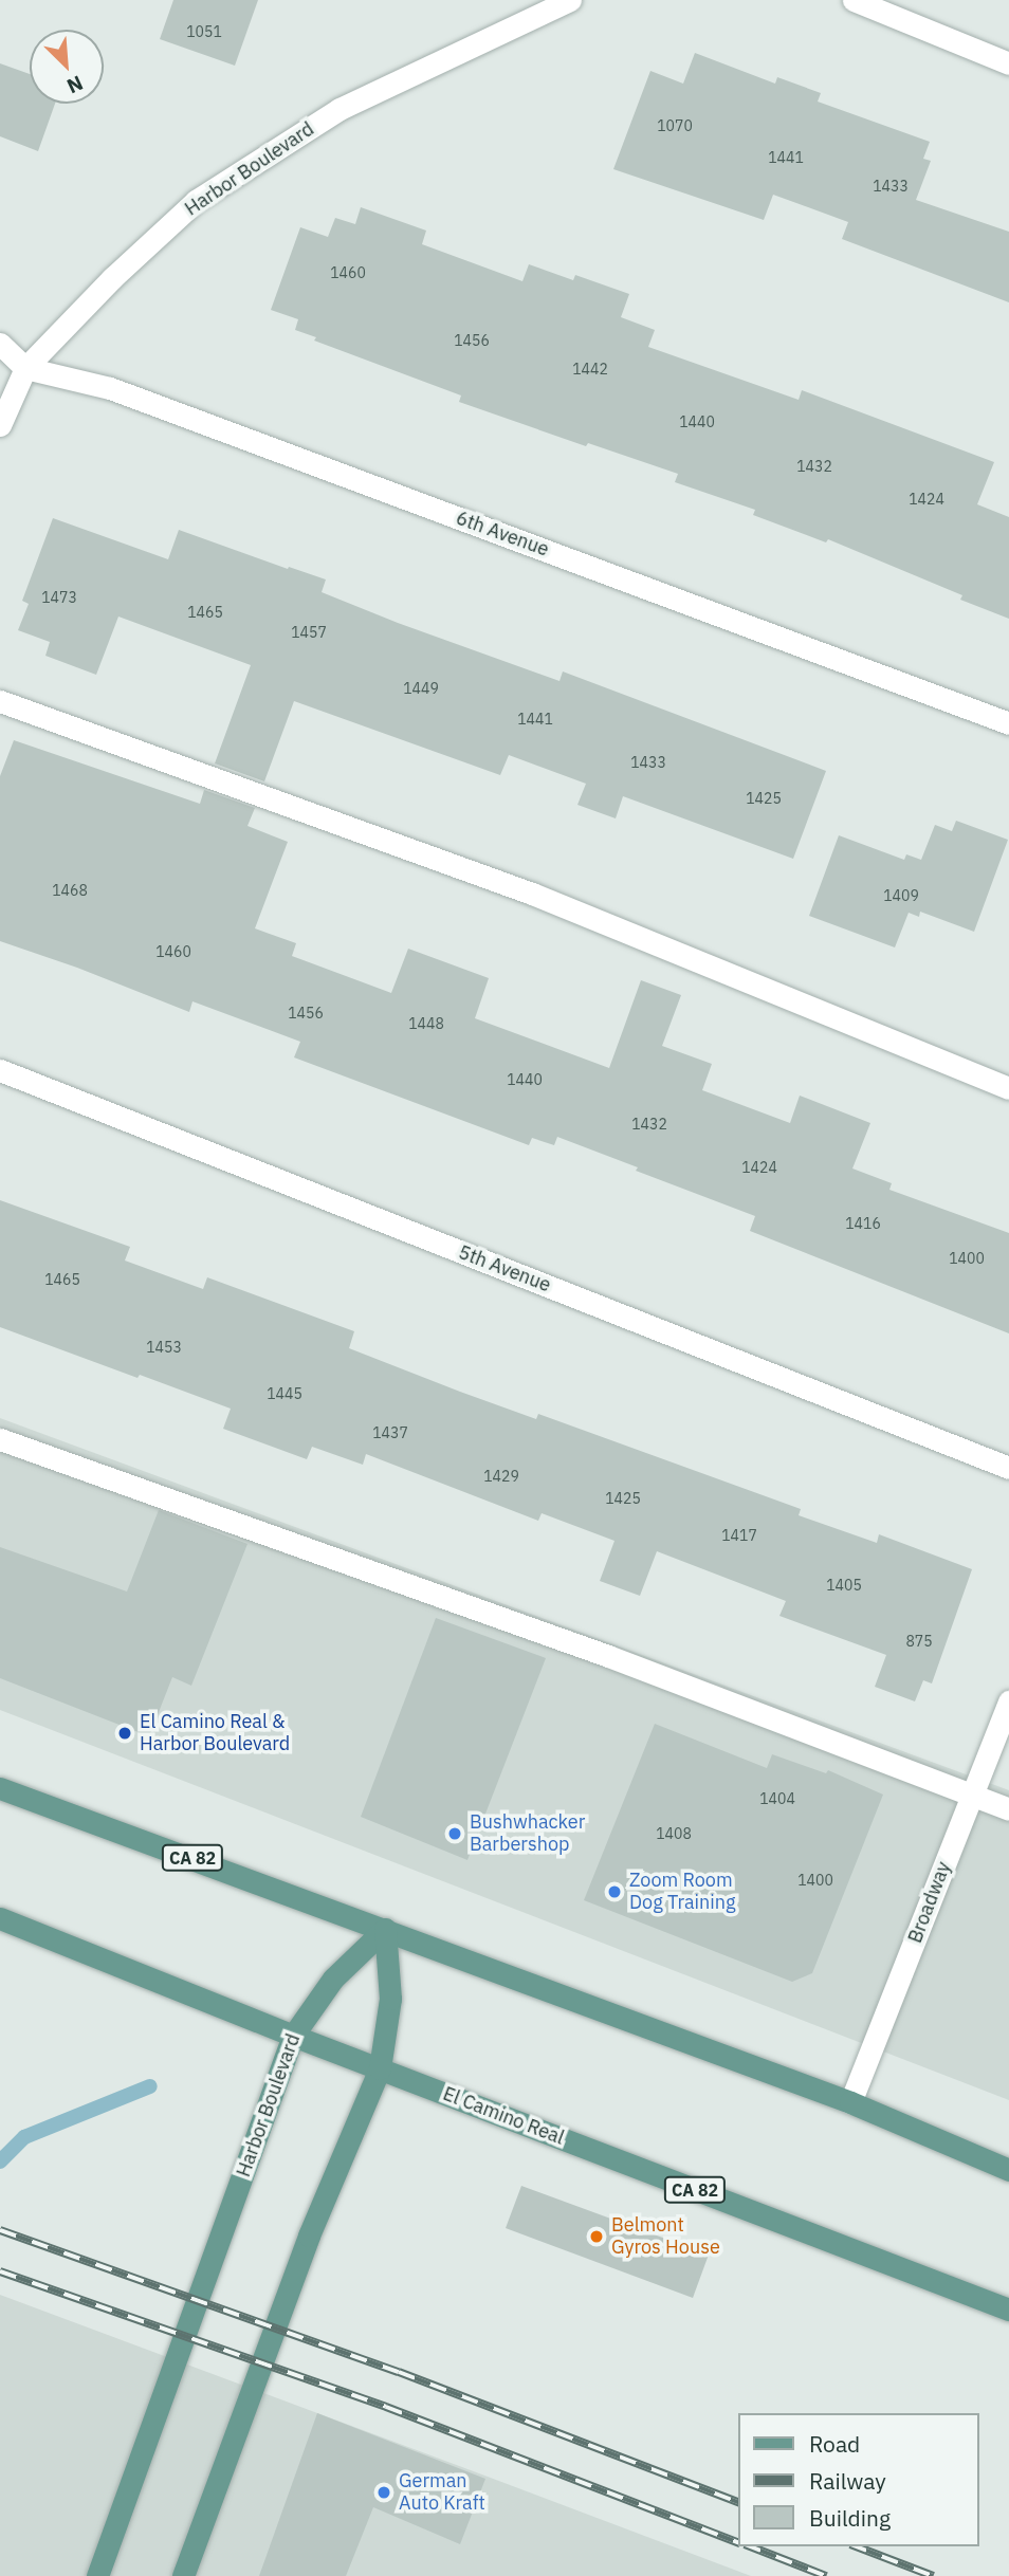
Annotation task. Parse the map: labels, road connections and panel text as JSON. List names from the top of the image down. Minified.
{"streets":{"main road":["Harbor Boulevard","CA 82","El Camino Real"],"street":["6th Avenue","5th Avenue","Broadway"]},"crossings":[["Harbor Boulevard","6th Avenue"],["Harbor Boulevard","CA 82"],["Harbor Boulevard","El Camino Real"],["CA 82","Broadway"]],"places":["El Camino Real & Harbor Boulevard","Bushwhacker Barbershop","Zoom Room Dog Training","Belmont Gyros House","German Auto Kraft"],"house_numbers":["1051","1070","1441","1433","1460","1456","1442","1440","1432","1424","1473","1465","1457","1449","1441","1433","1425","1468","1409","1460","1456","1448","1440","1432","1424","1416","1400","1465","1453","1445","1437","1429","1425","1417","1405","875","1404","1408","1400"],"legend":["Road","Railway","Building"],"north":"bottom right"}
